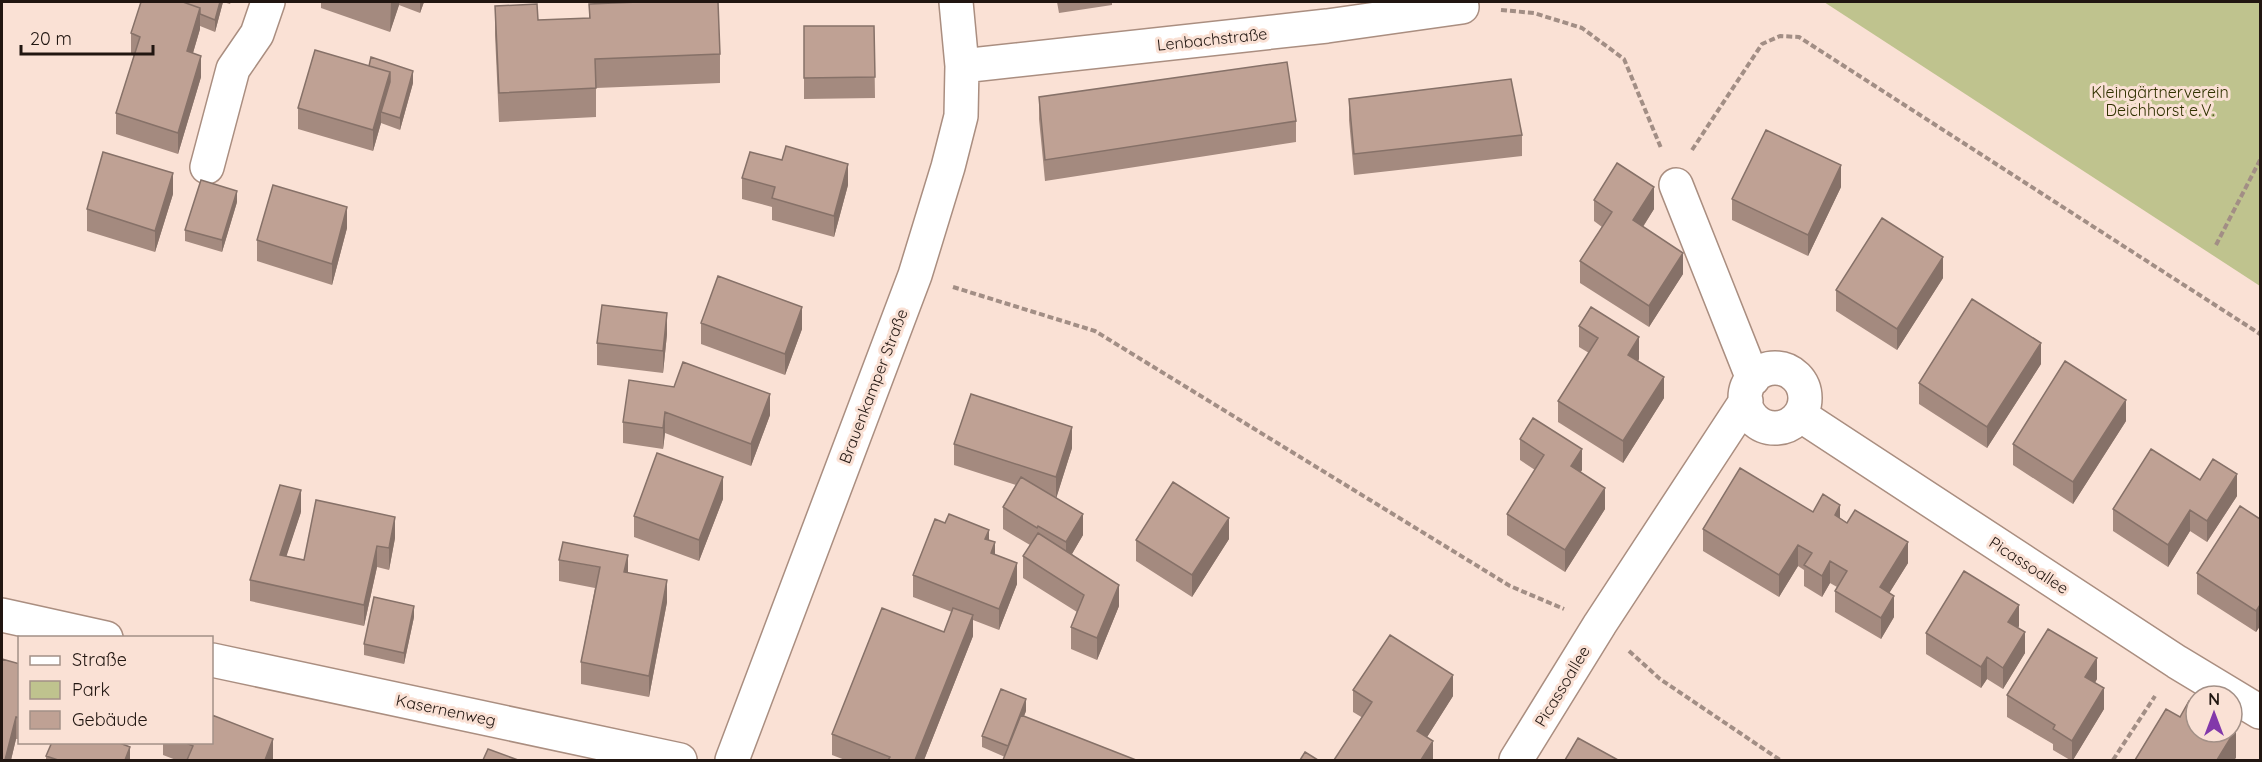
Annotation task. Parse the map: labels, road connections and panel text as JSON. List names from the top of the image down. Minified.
{"streets":{"street":["Lenbachstraße","Brauenkamper Straße","Picassoallee","Kasernenweg"]},"crossings":[["Lenbachstraße","Brauenkamper Straße"]],"parks":["Kleingärtnerverein Deichhorst e.V."],"legend":["Straße","Park","Gebäude"],"scale_bar":"20 m","north":"top"}
